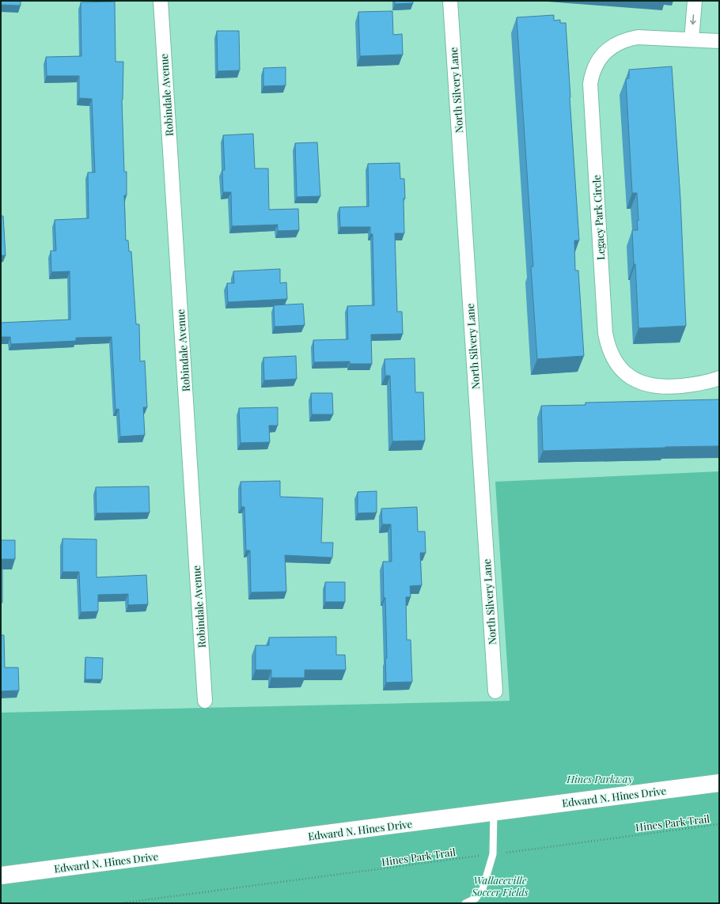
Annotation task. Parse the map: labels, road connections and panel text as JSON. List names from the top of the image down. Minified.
{"streets":{"street":["North Silvery Lane","Robindale Avenue","Legacy Park Circle","Edward N. Hines Drive"],"path":["Hines Park Trail"]},"parks":["Hines Parkway","Wallaceville Soccer Fields"]}
